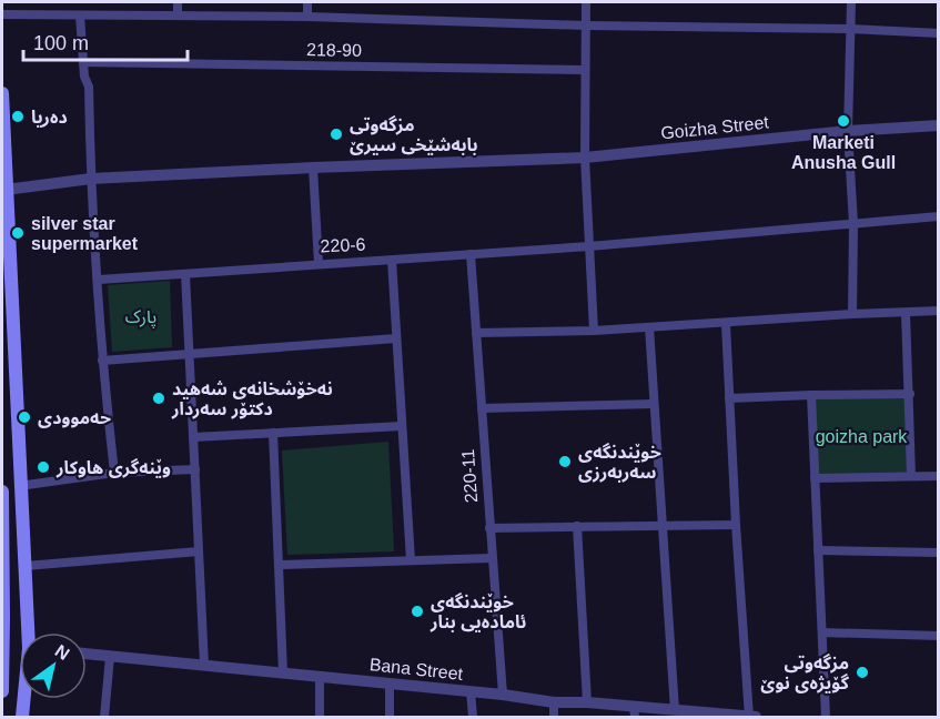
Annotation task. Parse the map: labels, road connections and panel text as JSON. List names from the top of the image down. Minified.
{"streets":{"street":["218-90","Goizha Street","220-6","220-11","Bana Street"]},"crossings":[["220-6","220-11"],["220-11","Bana Street"]],"parks":["پارک","goizha park"],"places":["دەریا","Marketi Anusha Gull","مزگه‌وتی بابەشێخی سیرێ","silver star supermarket","نەخۆشخانەی شەهید دکتۆر سەردار","حەموودی","خوێندنگەی سەربەرزی","وێنەگری هاوکار","خوێندنگەی ئامادەیی بنار","مزگەوتی گۆیژەی نوێ"],"scale_bar":"100 m","north":"top right"}
